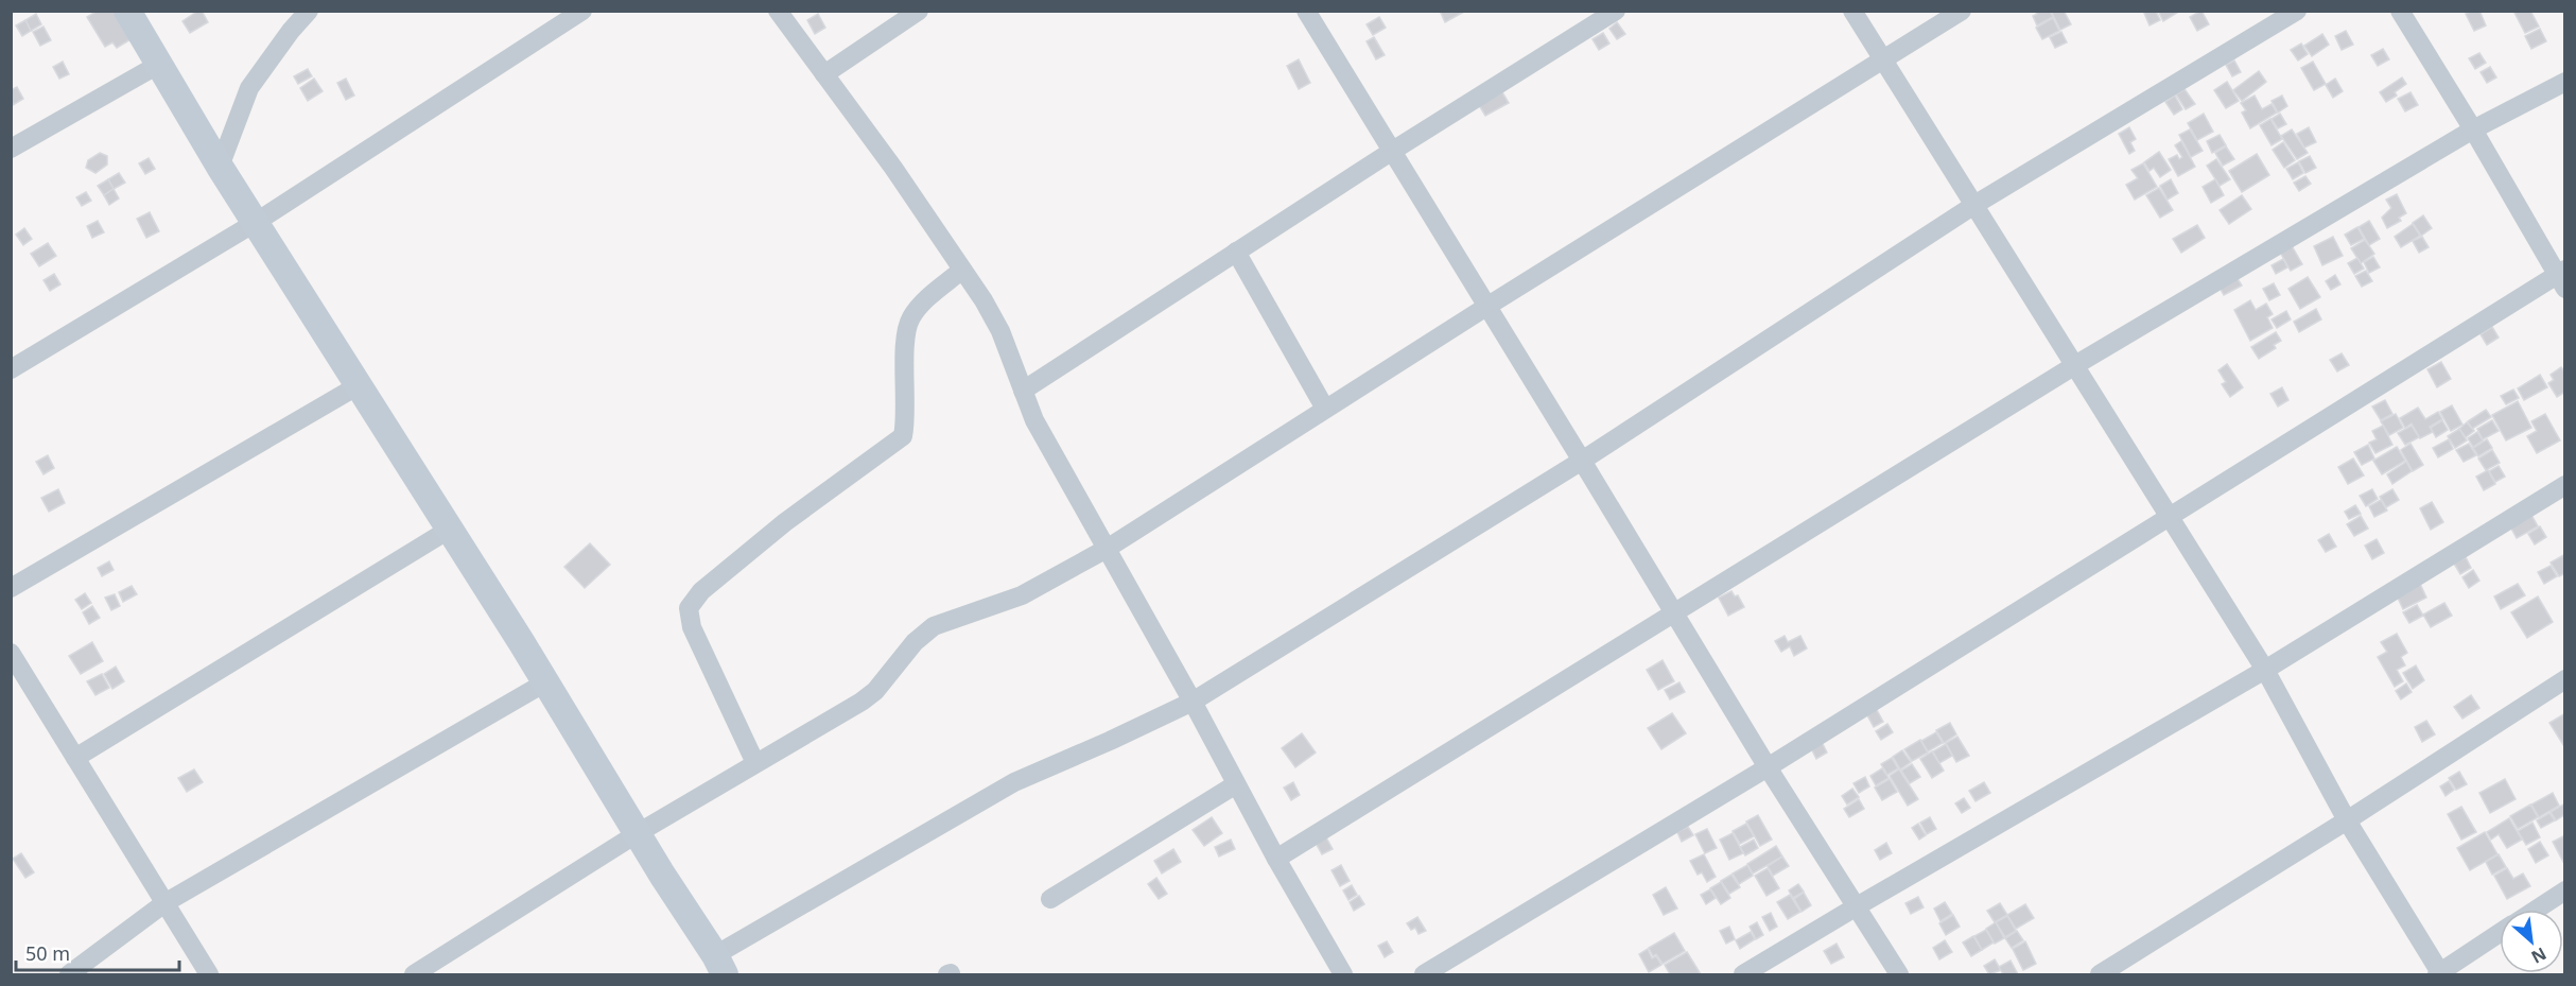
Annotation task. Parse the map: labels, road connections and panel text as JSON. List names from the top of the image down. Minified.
{"scale_bar":"50 m","north":"bottom right"}
